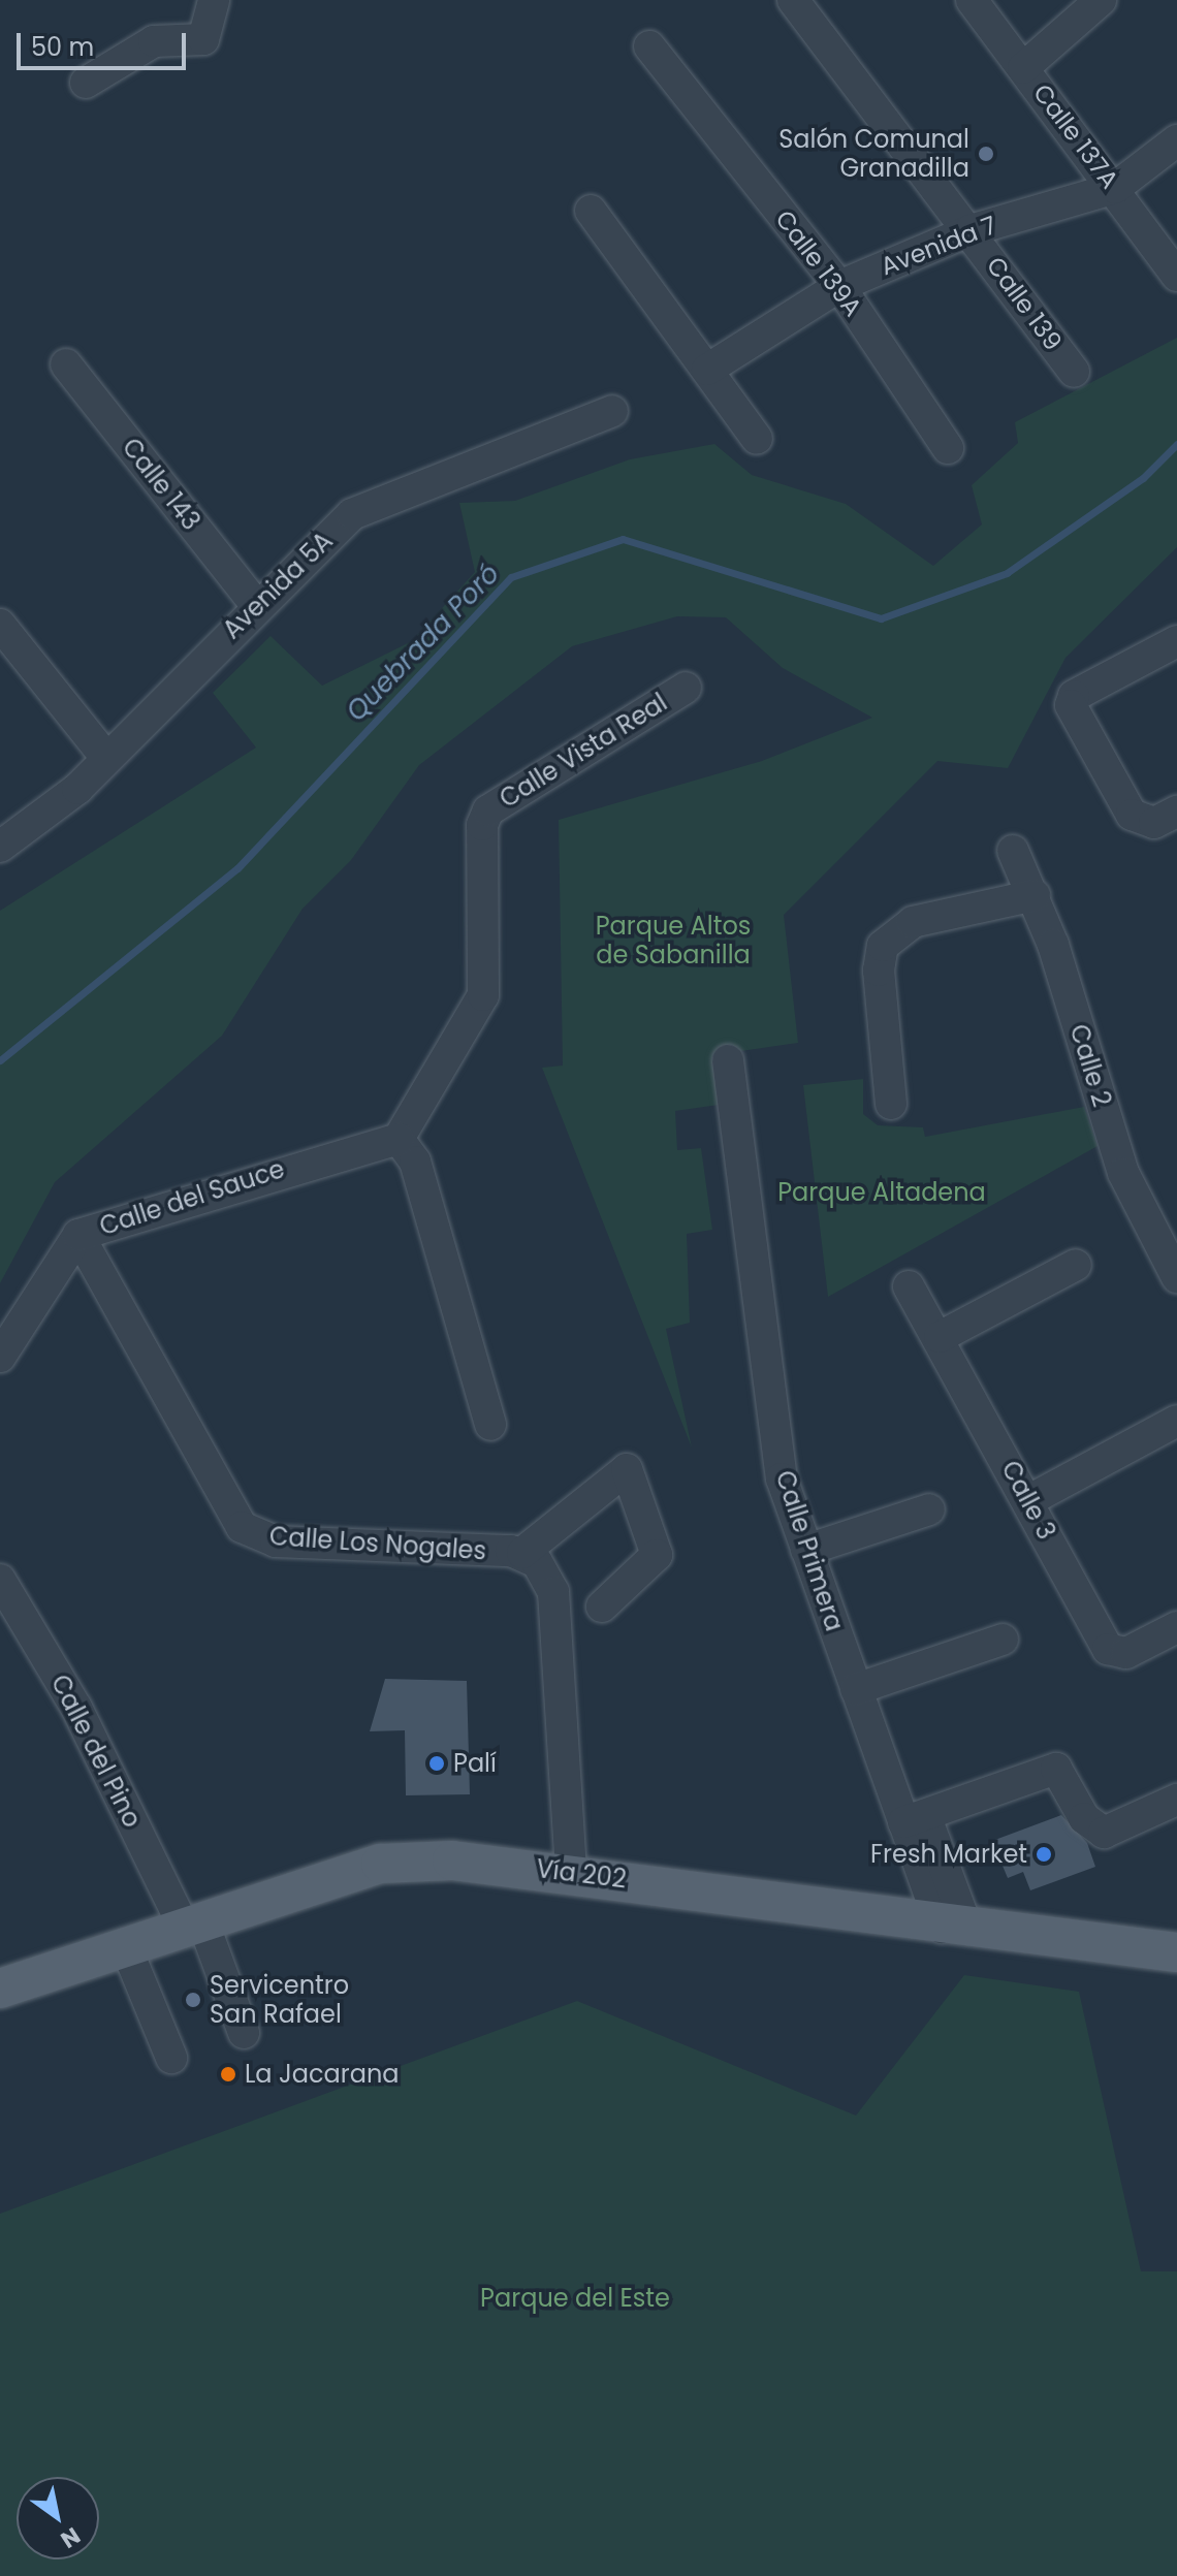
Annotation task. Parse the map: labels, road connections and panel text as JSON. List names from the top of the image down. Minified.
{"streets":{"main road":["Vía 202"],"street":["Calle 137A","Avenida 7","Calle 139A","Calle 139","Calle 143","Avenida 5A","Calle Vista Real","Calle 2","Calle del Sauce","Calle 3","Calle Los Nogales","Calle Primera","Calle del Pino"]},"crossings":[["Calle 137A","Avenida 7"],["Avenida 7","Calle 139A"],["Avenida 7","Calle 139"],["Calle 143","Avenida 5A"],["Calle Vista Real","Calle del Sauce"],["Calle del Sauce","Calle Los Nogales"],["Calle Los Nogales","Vía 202"],["Calle Primera","Vía 202"],["Calle del Pino","Vía 202"]],"water":["Quebrada Poró"],"parks":["Parque Altos de Sabanilla","Parque Altadena","Parque del Este"],"places":["Salón Comunal Granadilla","Palí","Fresh Market","Servicentro San Rafael","La Jacarana"],"scale_bar":"50 m","north":"bottom right"}
